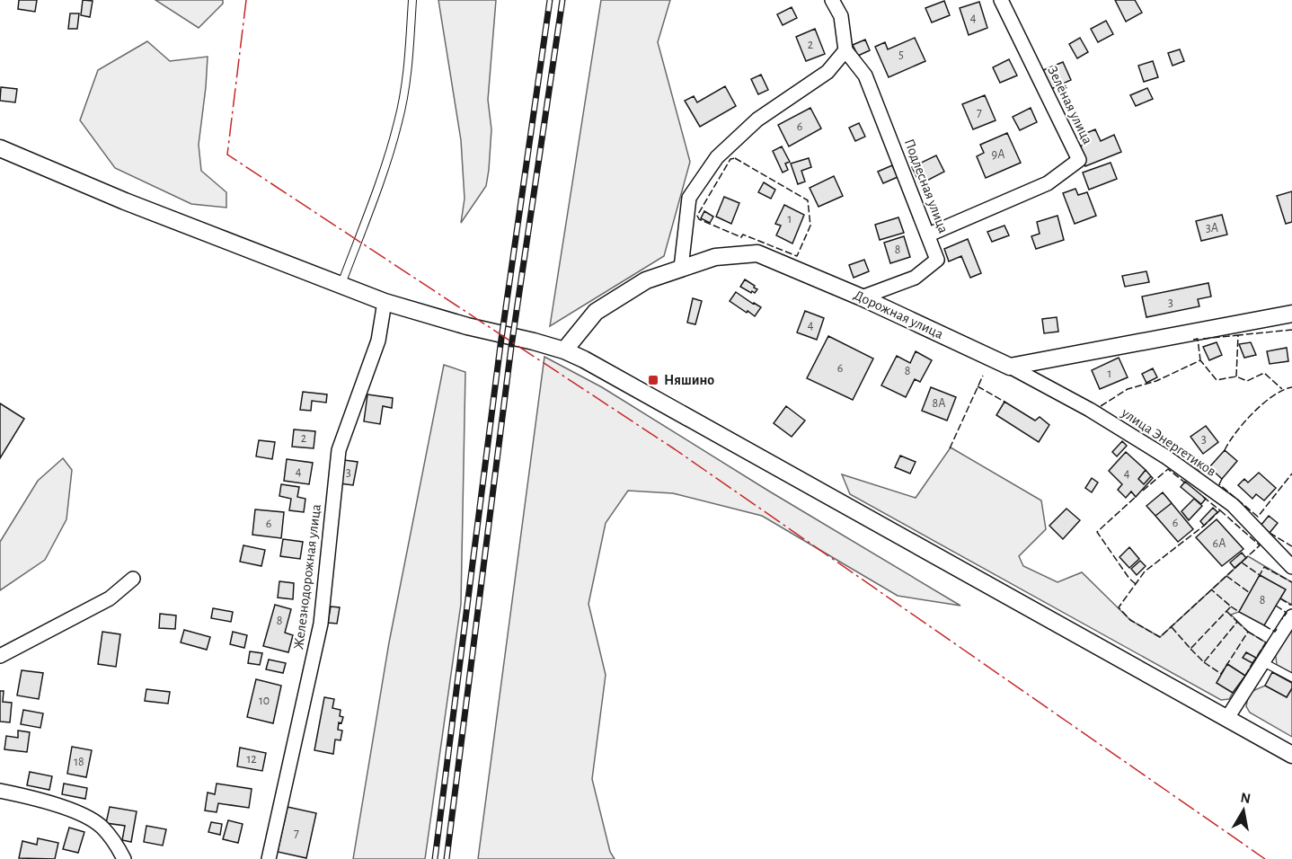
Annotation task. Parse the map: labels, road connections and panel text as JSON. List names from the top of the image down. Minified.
{"streets":{"street":["Зелёная улица","Подлесная улица","Дорожная улица","улица Энергетиков","Железнодорожная улица"]},"crossings":[["Зелёная улица","Подлесная улица"],["Подлесная улица","Дорожная улица"],["Дорожная улица","улица Энергетиков"]],"places":{"transit":["Няшино"]},"house_numbers":["4","2","5","7","6","9А","1","3А","8","3","4","6","8","1","8А","2","3","4","3","4","6","6","6А","8","8","10","12","18","7"],"north":"top"}
